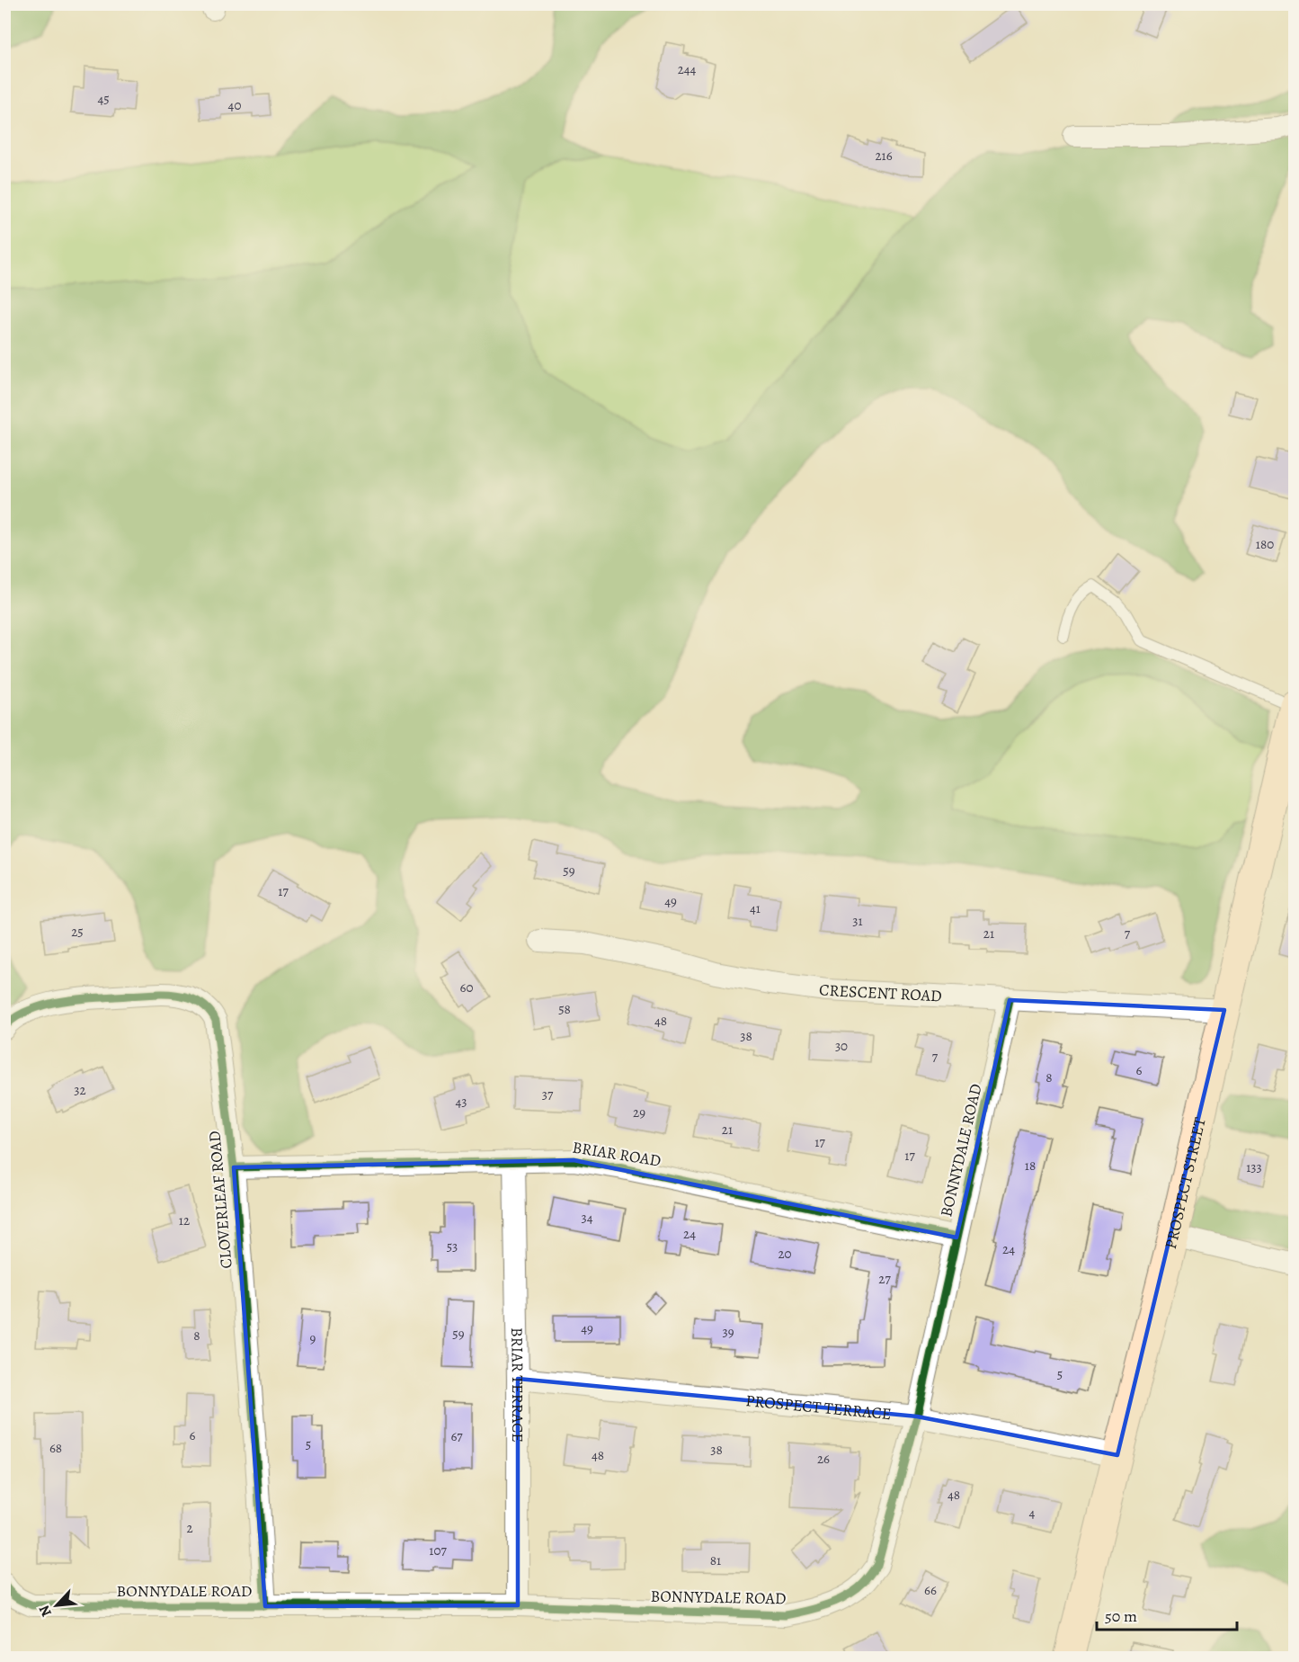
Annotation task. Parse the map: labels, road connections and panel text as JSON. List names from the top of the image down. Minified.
{"streets":{"main road":["PROSPECT STREET"],"street":["CRESCENT ROAD","BONNYDALE ROAD","BRIAR ROAD","CLOVERLEAF ROAD","BRIAR TERRACE","PROSPECT TERRACE"]},"crossings":[["CRESCENT ROAD","BONNYDALE ROAD"],["CRESCENT ROAD","PROSPECT STREET"],["BONNYDALE ROAD","BRIAR ROAD"],["BONNYDALE ROAD","CLOVERLEAF ROAD"],["BONNYDALE ROAD","BRIAR TERRACE"],["BONNYDALE ROAD","PROSPECT TERRACE"],["BRIAR ROAD","CLOVERLEAF ROAD"],["BRIAR ROAD","BRIAR TERRACE"],["PROSPECT STREET","PROSPECT TERRACE"],["BRIAR TERRACE","PROSPECT TERRACE"]],"house_numbers":["244","45","40","216","180","59","17","49","41","31","25","21","7","60","58","48","38","30","7","6","8","32","37","43","29","21","17","17","18","133","34","12","24","53","24","20","27","49","39","59","8","9","5","6","67","5","68","38","48","26","48","4","2","107","81","66"],"scale_bar":"50 m","north":"bottom left"}
